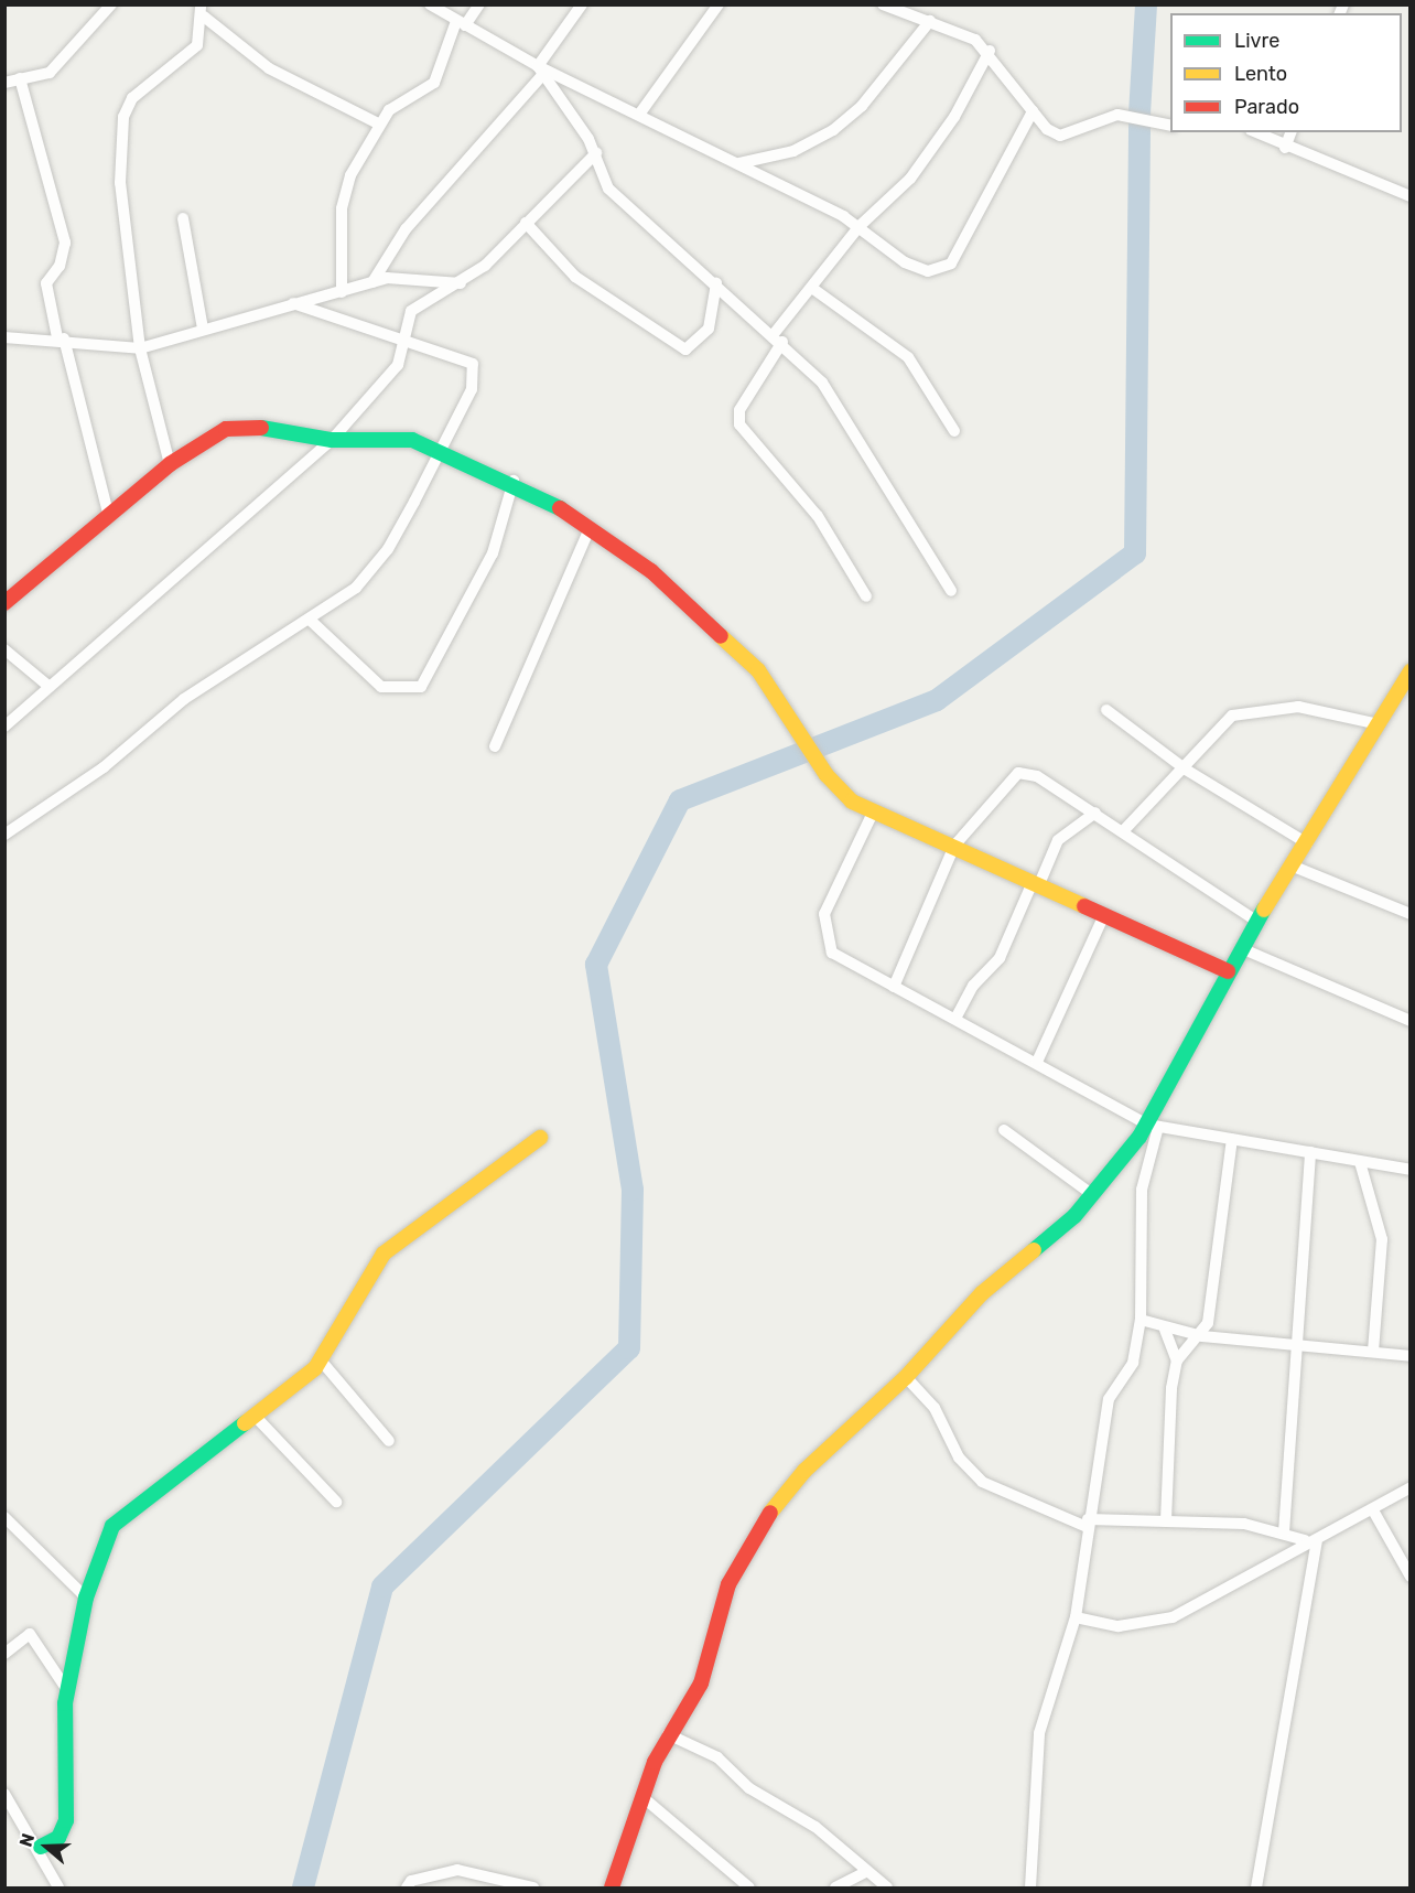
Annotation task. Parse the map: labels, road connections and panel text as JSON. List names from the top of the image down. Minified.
{"legend":["Livre","Lento","Parado"],"north":"left"}
